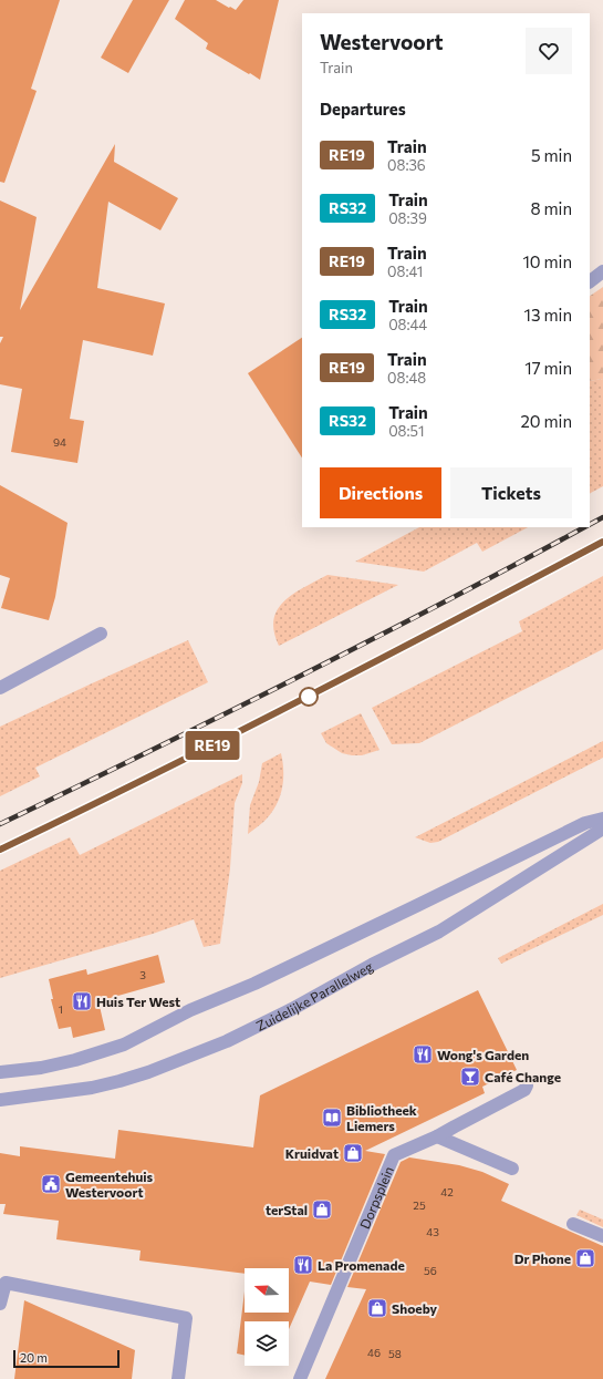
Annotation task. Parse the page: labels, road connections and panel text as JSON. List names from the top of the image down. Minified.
{"streets":{"street":["Zuidelijke Parallelweg","Dorpsplein"]},"places":{"restaurant":["Huis Ter West","Wong's Garden","La Promenade"],"bar":["Café Change"],"library":["Bibliotheek Liemers"],"shop":["Kruidvat","terStal","Dr Phone","Shoeby"],"public building":["Gemeentehuis Westervoort"]},"house_numbers":["94","3","1","42","25","43","56","46","58"],"scale_bar":"20 m","north":"left","page":{"on_map":"RE19","heading":[["Westervoort","Train"],"Departures"],"list":[{"mark":"RE19","name":"Train","note":"08:36","value":"5 min"},{"mark":"RS32","name":"Train","note":"08:39","value":"8 min"},{"mark":"RE19","name":"Train","note":"08:41","value":"10 min"},{"mark":"RS32","name":"Train","note":"08:44","value":"13 min"},{"mark":"RE19","name":"Train","note":"08:48","value":"17 min"},{"mark":"RS32","name":"Train","note":"08:51","value":"20 min"}],"buttons":["Directions","Tickets"],"scale":"20 m"}}
